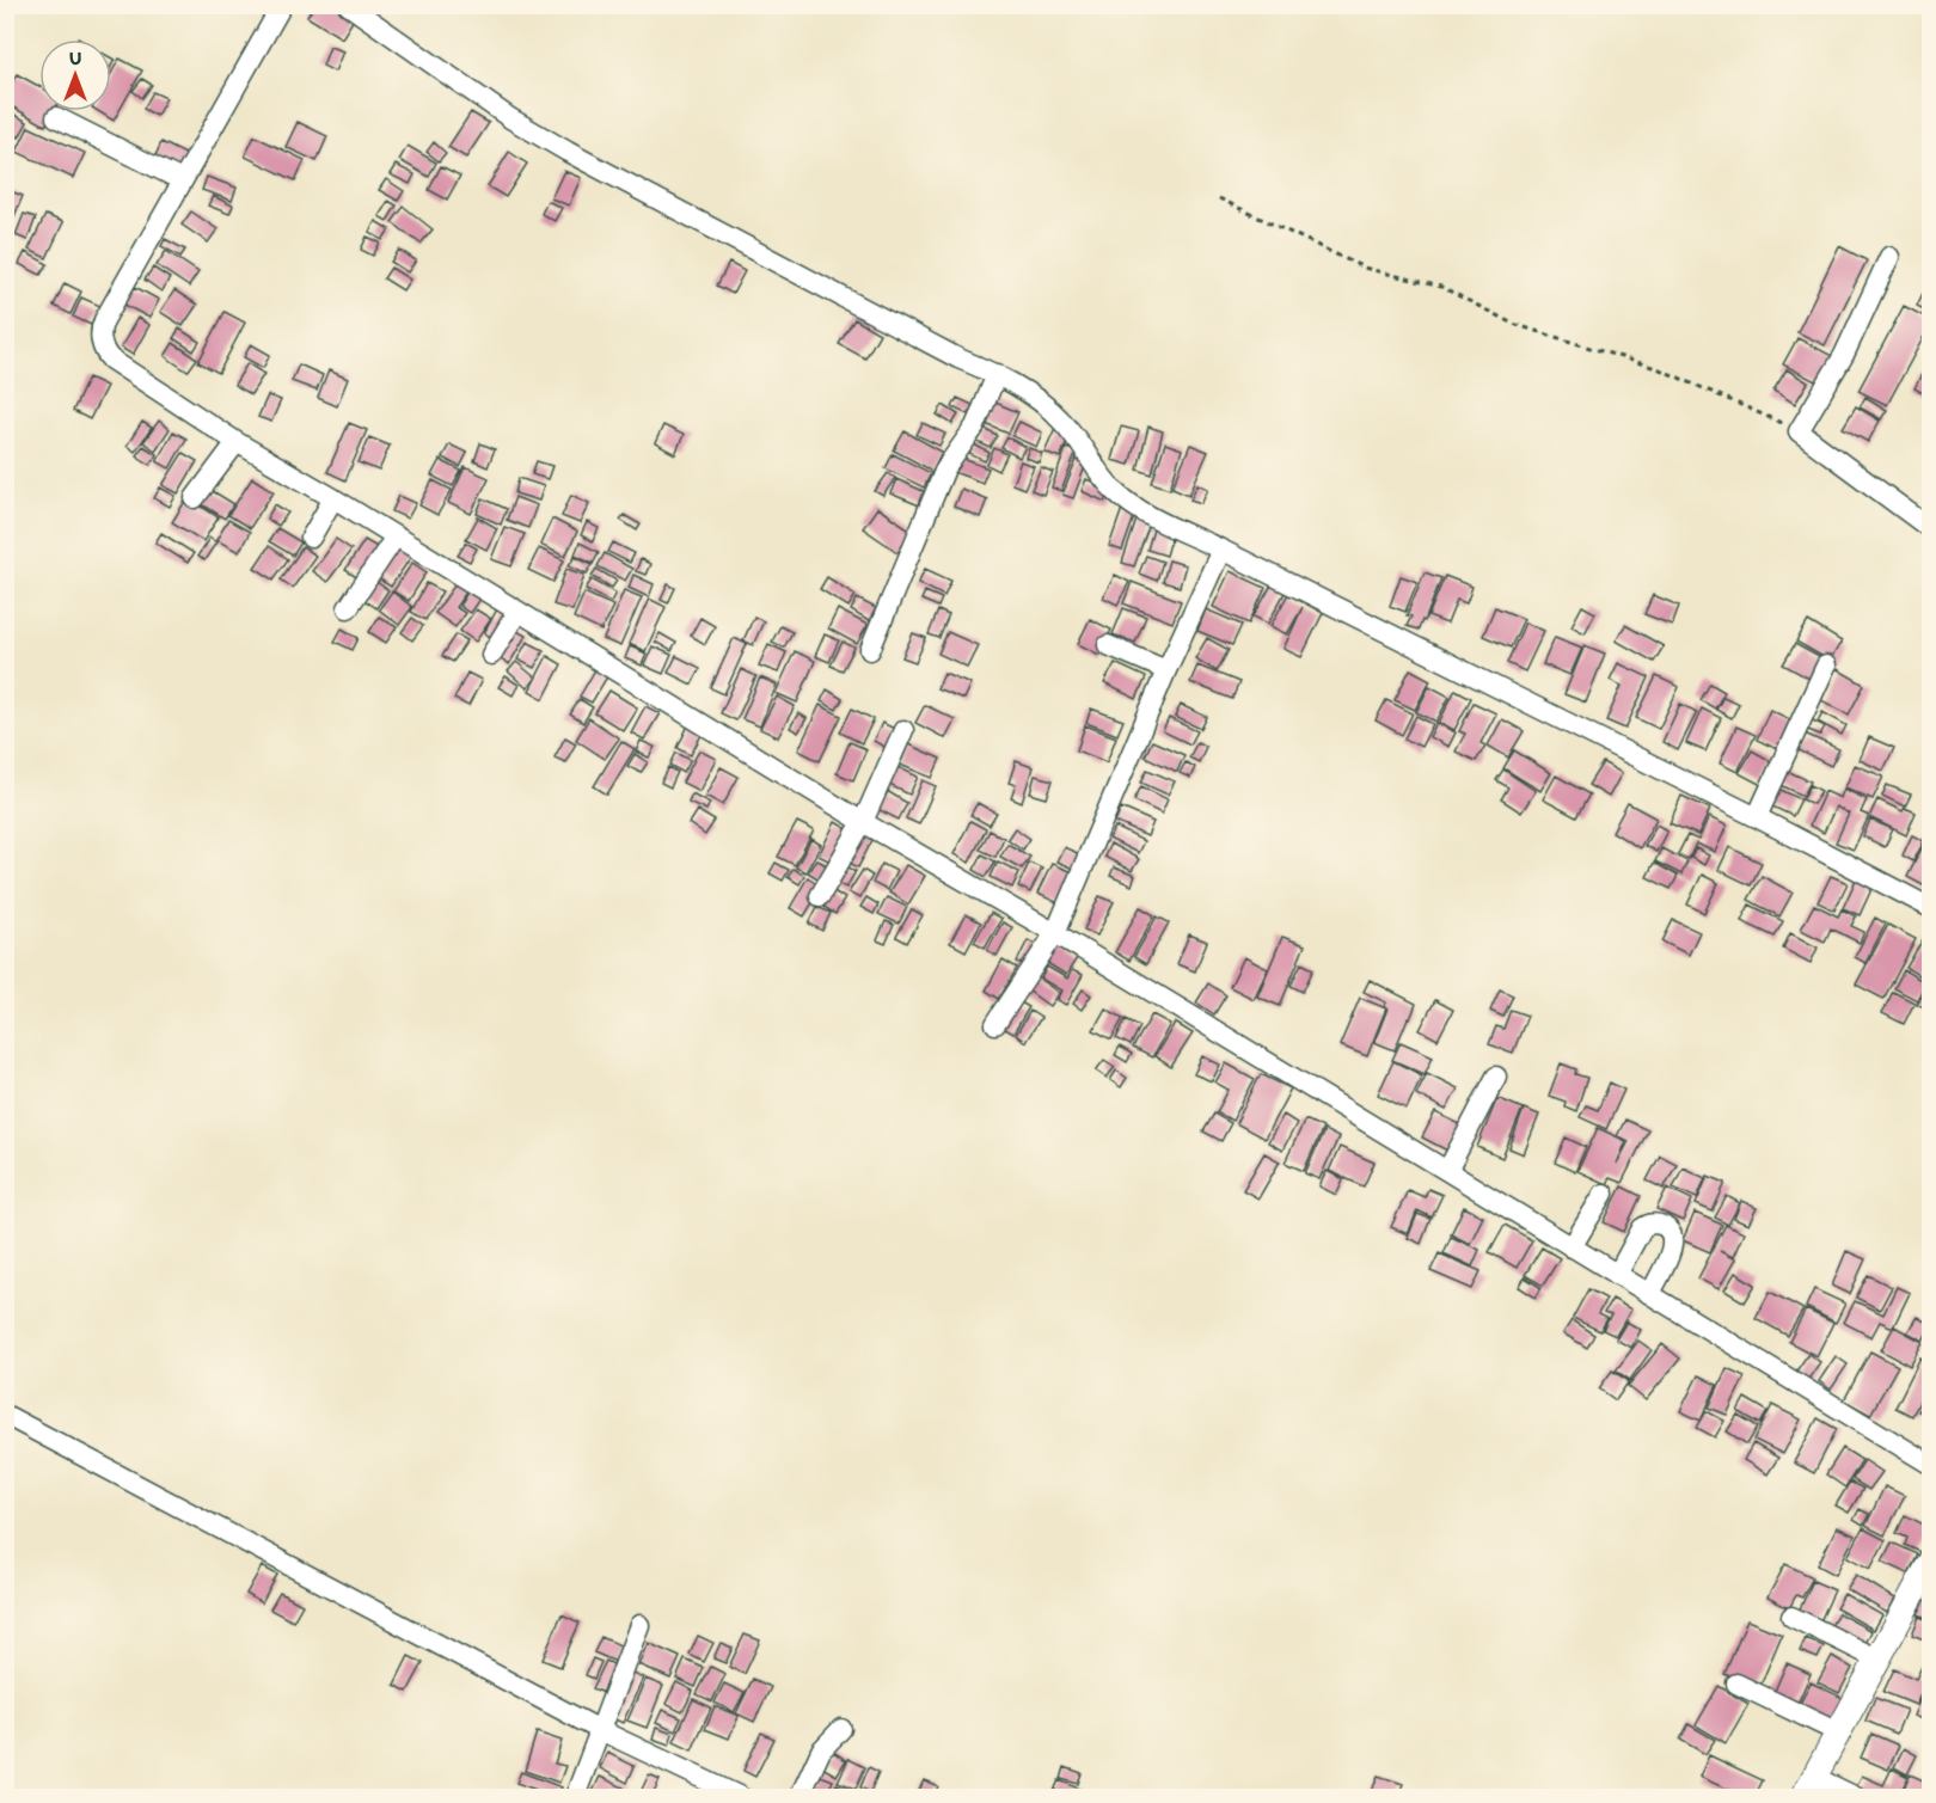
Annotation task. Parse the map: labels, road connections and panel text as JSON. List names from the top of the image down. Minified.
{"north":"top"}
